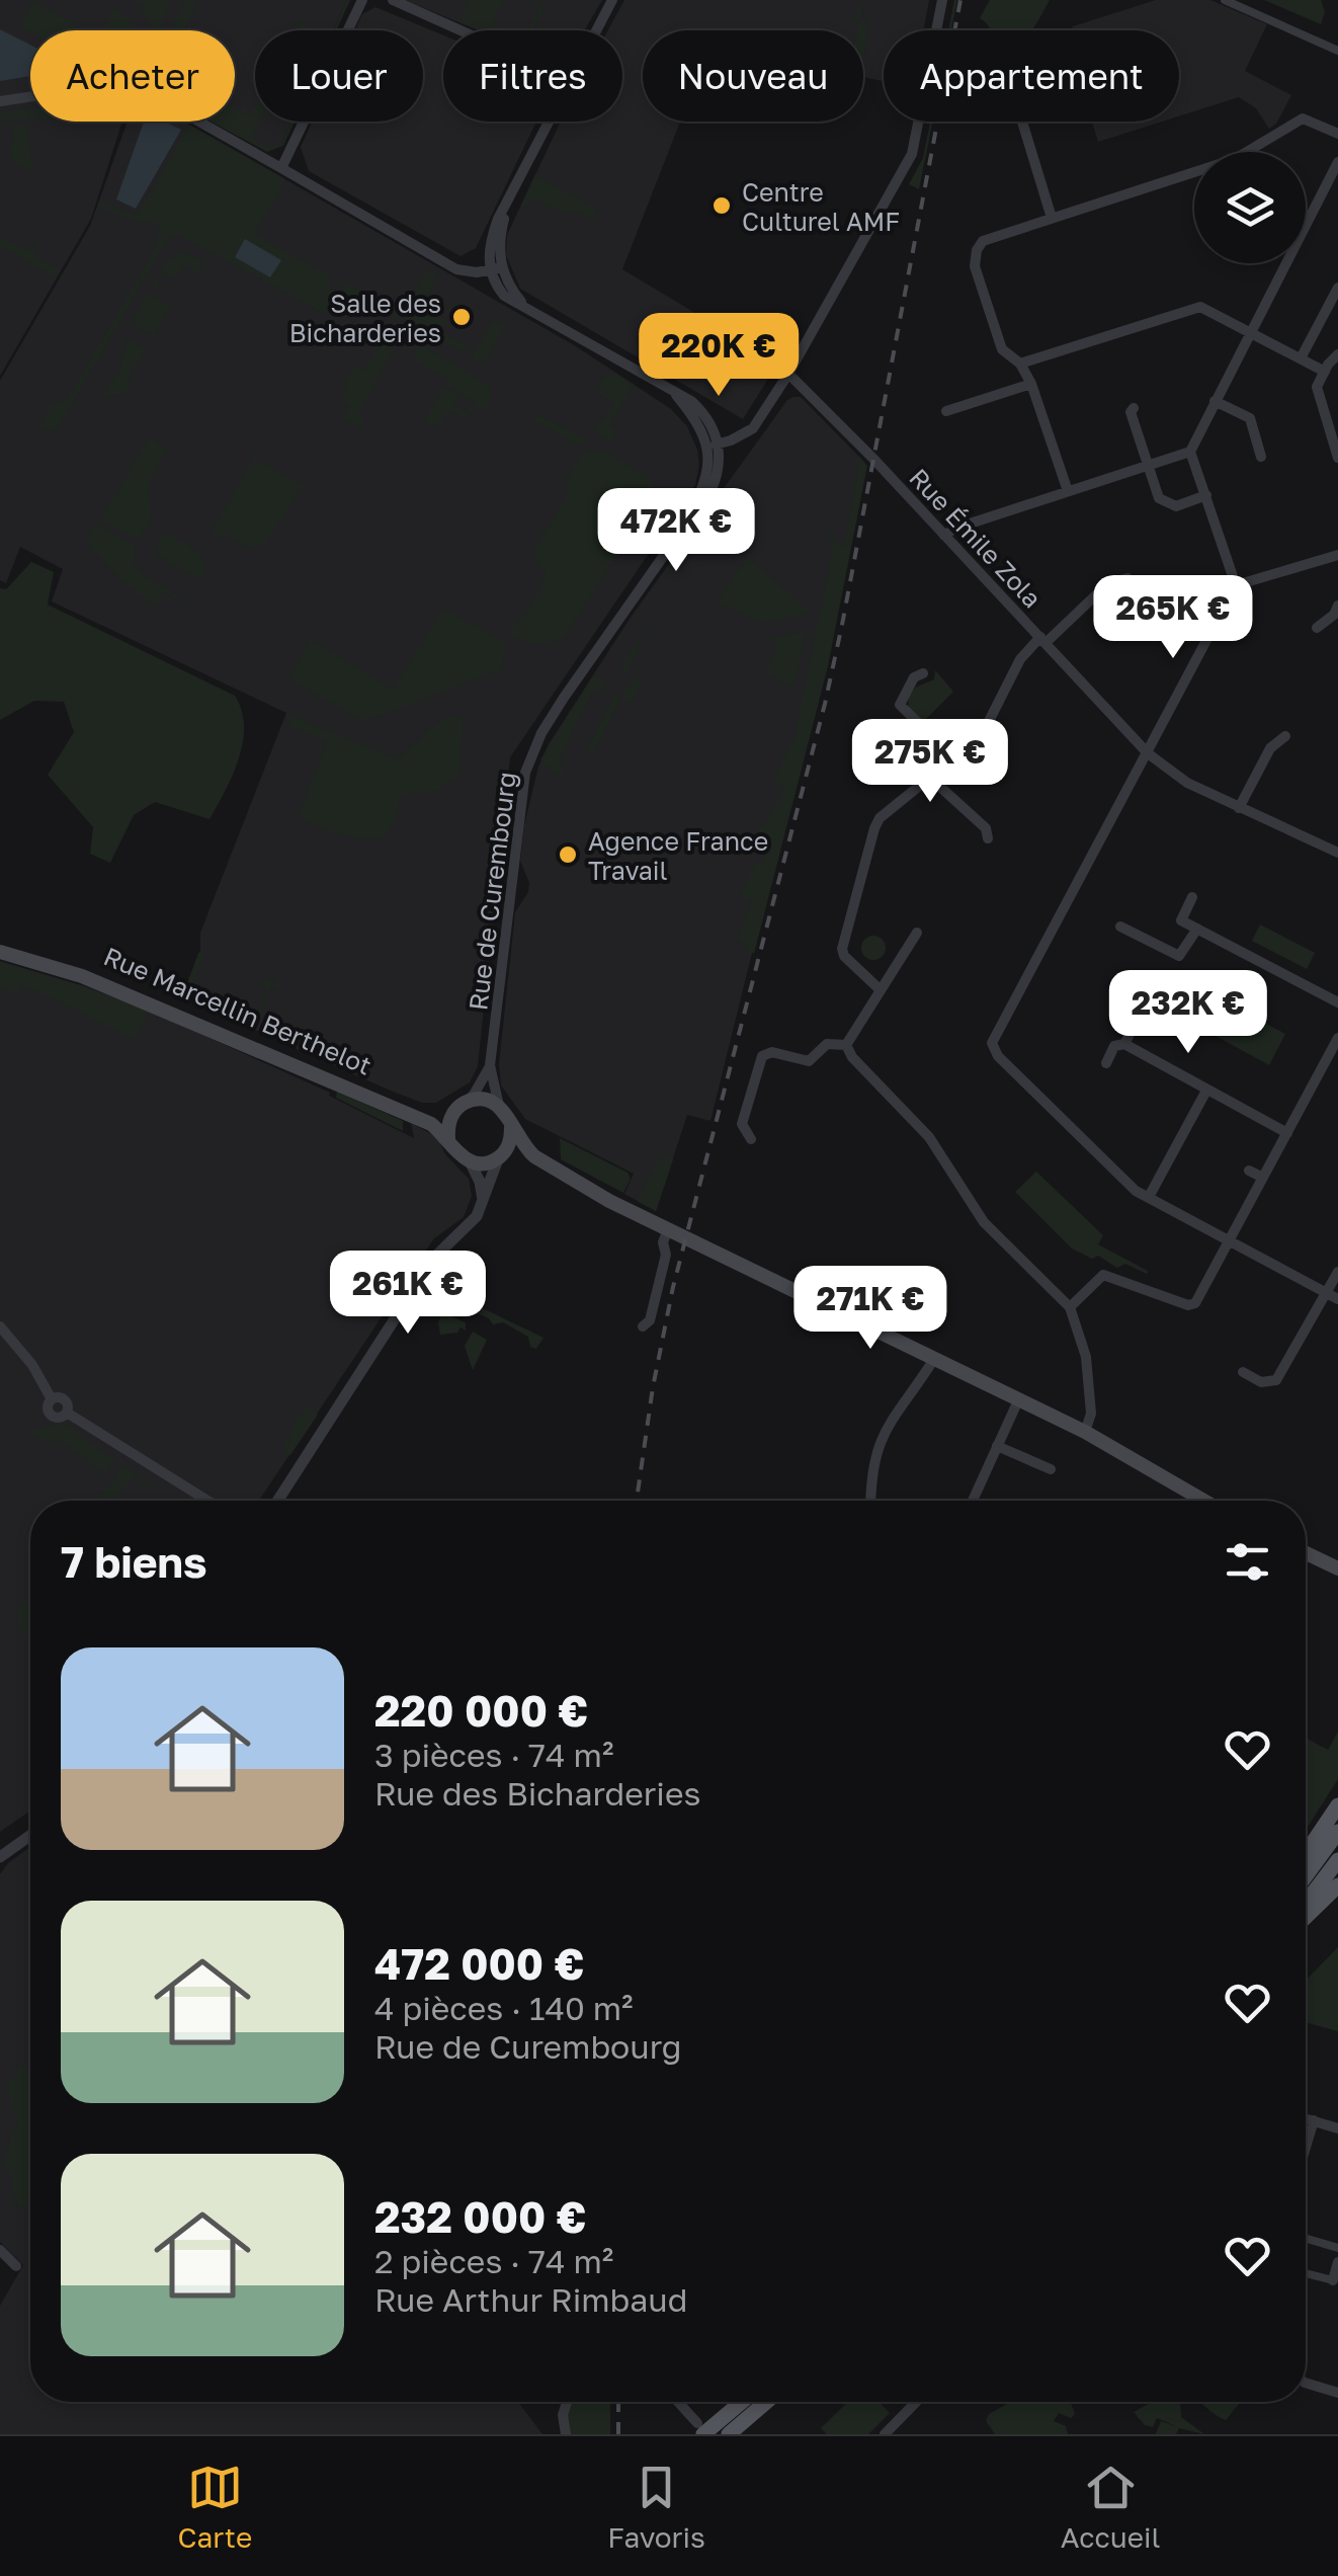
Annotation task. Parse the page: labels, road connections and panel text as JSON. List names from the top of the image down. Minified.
{"streets":{"main road":["Rue Marcellin Berthelot"],"street":["Rue Émile Zola","Rue de Curembourg"]},"crossings":[["Rue de Curembourg","Rue Marcellin Berthelot"]],"places":["Centre Culturel AMF","Salle des Bicharderies","Agence France Travail"],"page":{"chip":["Acheter","Louer","Filtres","Nouveau","Appartement"],"price":["220K €","472K €","265K €","275K €","232K €","261K €","271K €"],"heading":"7 biens","list":[{"name":"220 000 €","note":"3 pièces · 74 m² · Rue des Bicharderies"},{"name":"472 000 €","note":"4 pièces · 140 m² · Rue de Curembourg"},{"name":"232 000 €","note":"2 pièces · 74 m² · Rue Arthur Rimbaud"}],"tabs":["Carte","Favoris","Accueil"]}}
